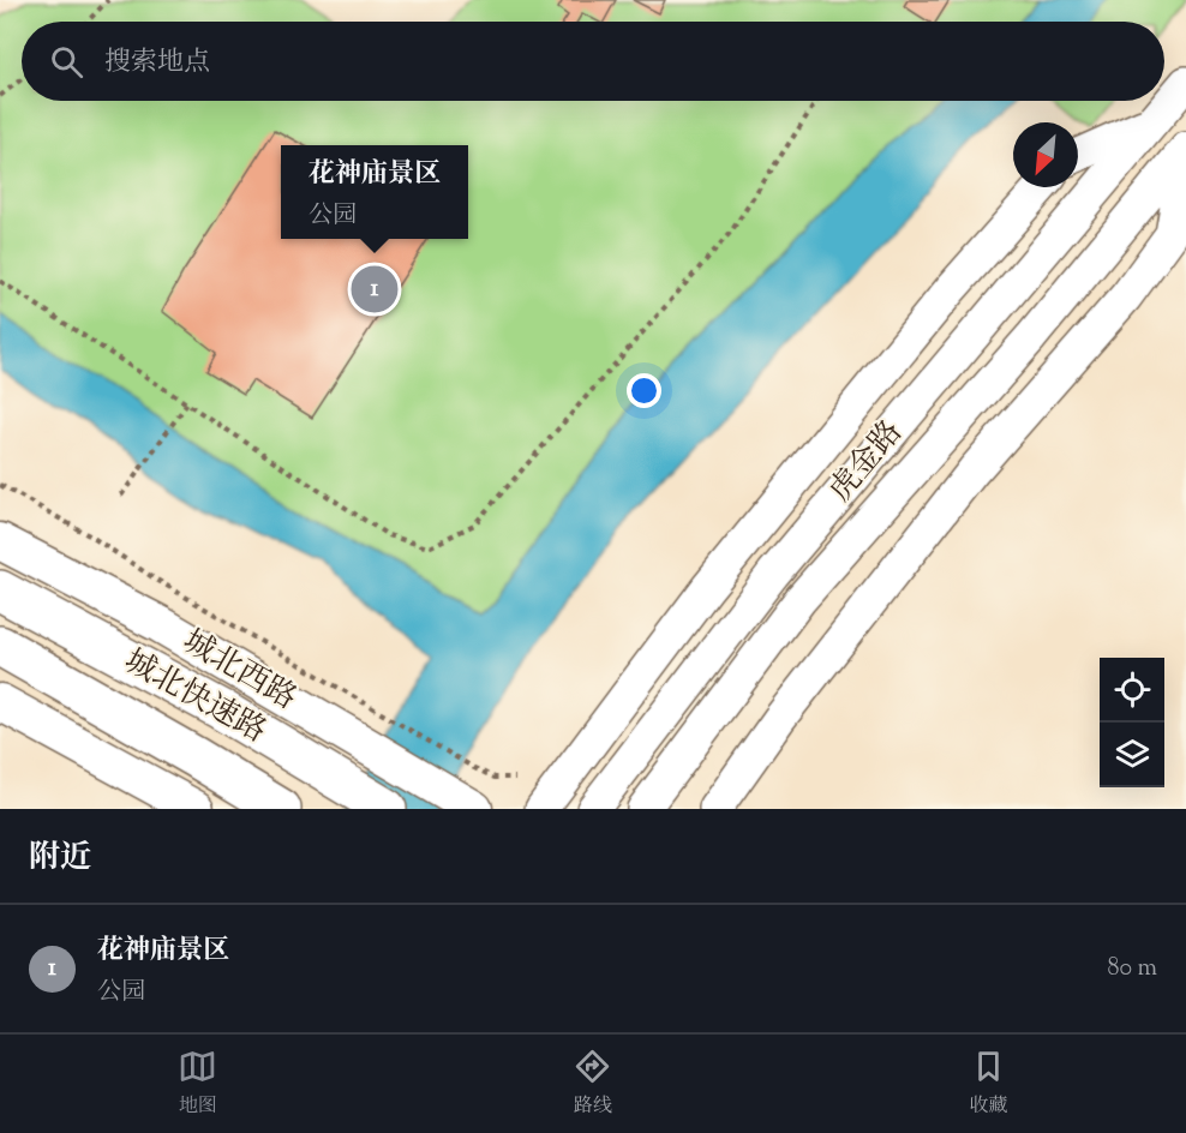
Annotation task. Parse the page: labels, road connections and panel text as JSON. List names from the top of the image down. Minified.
{"streets":{"highway":["城北快速路"],"main road":["虎金路","城北西路"]},"north":"bottom left","page":{"search":"搜索地点","popup":["花神庙景区","公园"],"pins":"1","heading":"附近","list":[{"mark":"1","name":"花神庙景区","note":"公园","value":"80 m"}],"nav":["地图","路线","收藏"]}}
